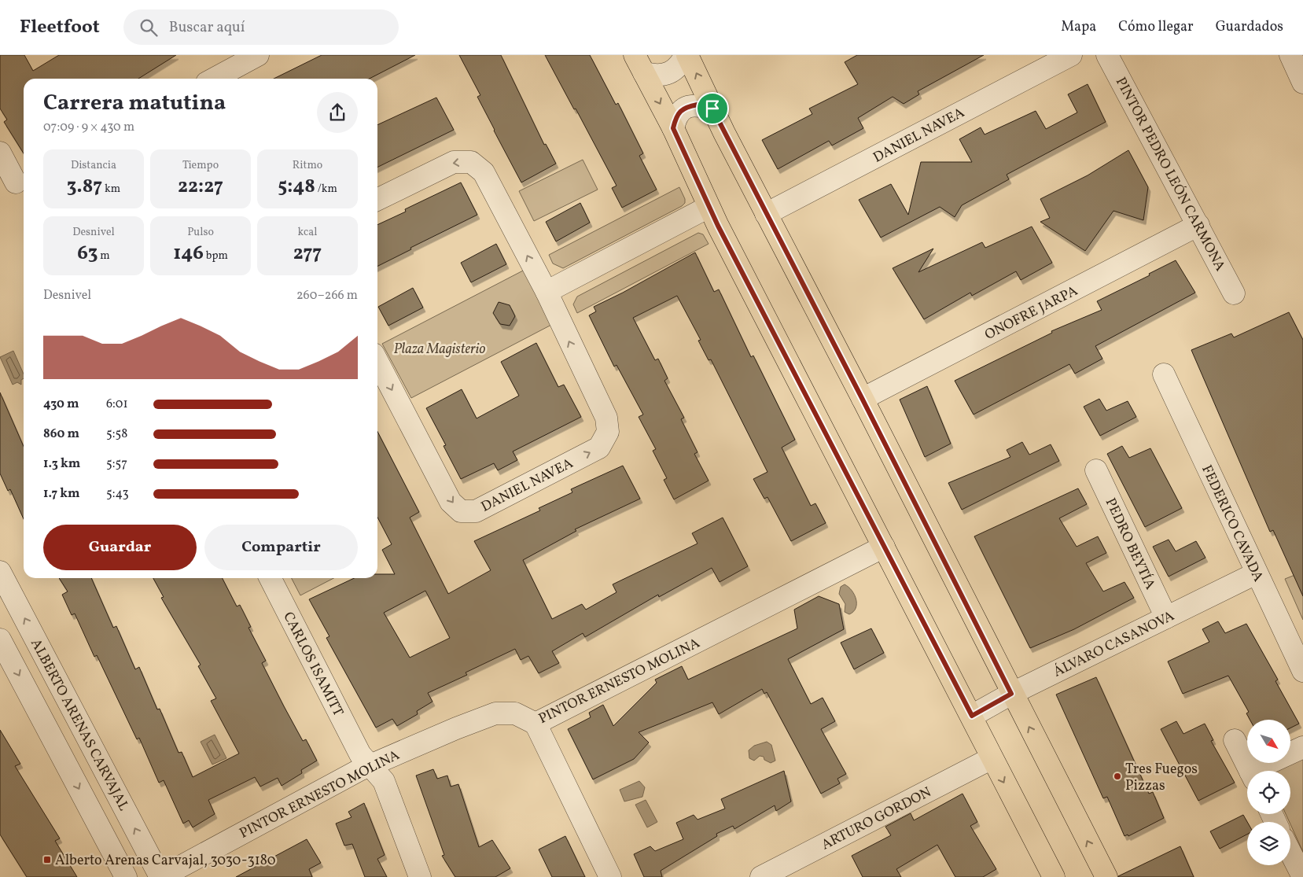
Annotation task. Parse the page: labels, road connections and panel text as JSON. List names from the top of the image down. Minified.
{"streets":{"street":["DANIEL NAVEA","PINTOR PEDRO LEÓN CARMONA","ONOFRE JARPA","FEDERICO CAVADA","PEDRO BEYTÍA","ÁLVARO CASANOVA","CARLOS ISAMITT","PINTOR ERNESTO MOLINA","ALBERTO ARENAS CARVAJAL","ARTURO GORDON"]},"crossings":[["PINTOR PEDRO LEÓN CARMONA","ONOFRE JARPA"],["FEDERICO CAVADA","ÁLVARO CASANOVA"],["PEDRO BEYTÍA","ÁLVARO CASANOVA"],["CARLOS ISAMITT","PINTOR ERNESTO MOLINA"],["PINTOR ERNESTO MOLINA","ALBERTO ARENAS CARVAJAL"]],"parks":["Plaza Magisterio"],"places":{"other":["Tres Fuegos Pizzas"],"transit":["Alberto Arenas Carvajal, 3030-3180"]},"north":"bottom right","page":{"header":"Fleetfoot","search":"Buscar aquí","nav":["Mapa","Cómo llegar","Guardados"],"heading":["Carrera matutina","07:09 · 9 × 430 m"],"stats":[["Distancia","3.87 km"],["Tiempo","22:27"],["Ritmo","5:48 /km"],["Desnivel","63 m"],["Pulso","146 bpm"],["kcal","277"]],"chart":["Desnivel","260–266 m"],"list":[{"name":"430 m","note":"6:01"},{"name":"860 m","note":"5:58"},{"name":"1.3 km","note":"5:57"},{"name":"1.7 km","note":"5:43"}],"buttons":["Guardar","Compartir"]}}
